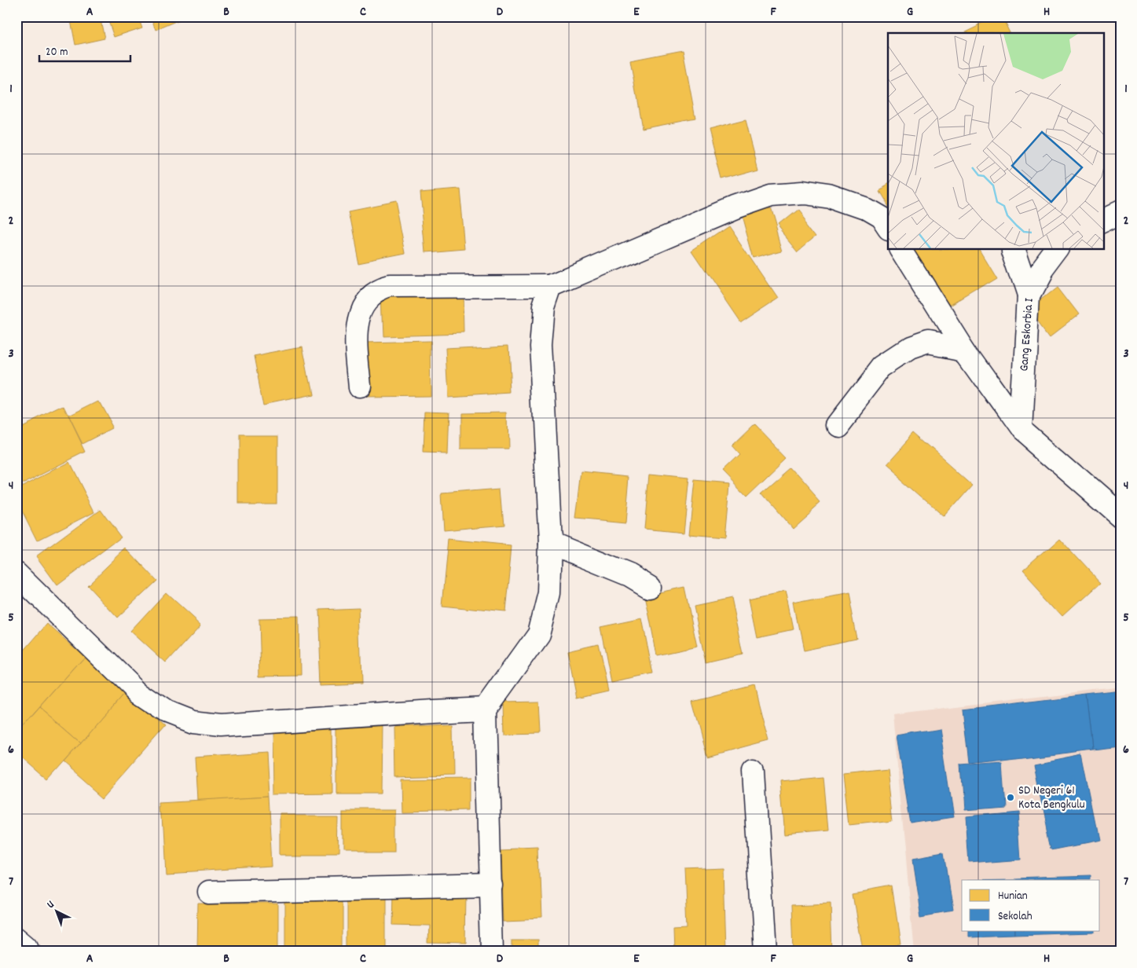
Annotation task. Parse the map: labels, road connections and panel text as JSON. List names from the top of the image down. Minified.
{"streets":{"street":["Gang Eskorbia I"]},"places":["SD Negeri 61 Kota Bengkulu"],"legend":["Hunian","Sekolah"],"scale_bar":"20 m","north":"top left","grid":{"columns":["A","B","C","D","E","F","G","H"],"rows":["1","2","3","4","5","6","7"]}}
